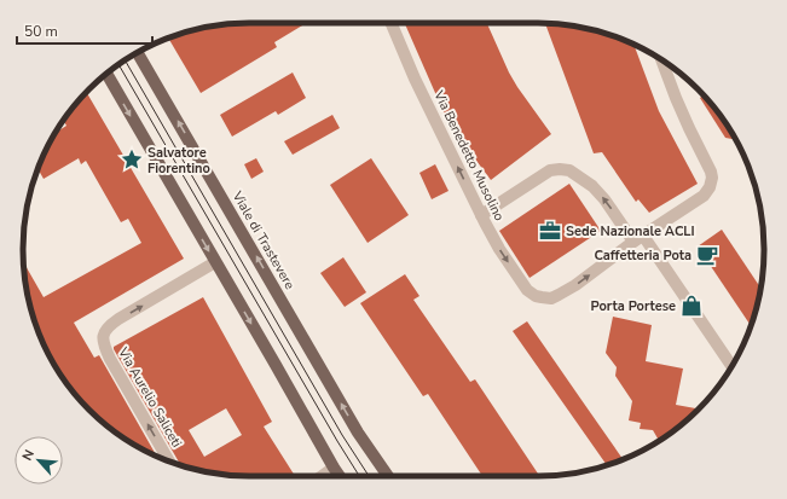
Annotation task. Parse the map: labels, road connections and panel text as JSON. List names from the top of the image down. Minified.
{"streets":{"main road":["Viale di Trastevere"],"street":["Via Benedetto Musolino","Via Aurelio Saliceti"]},"places":{"place":["Salvatore Fiorentino"],"office":["Sede Nazionale ACLI"],"cafe":["Caffetteria Pota"],"shop":["Porta Portese"]},"scale_bar":"50 m","north":"top left"}
